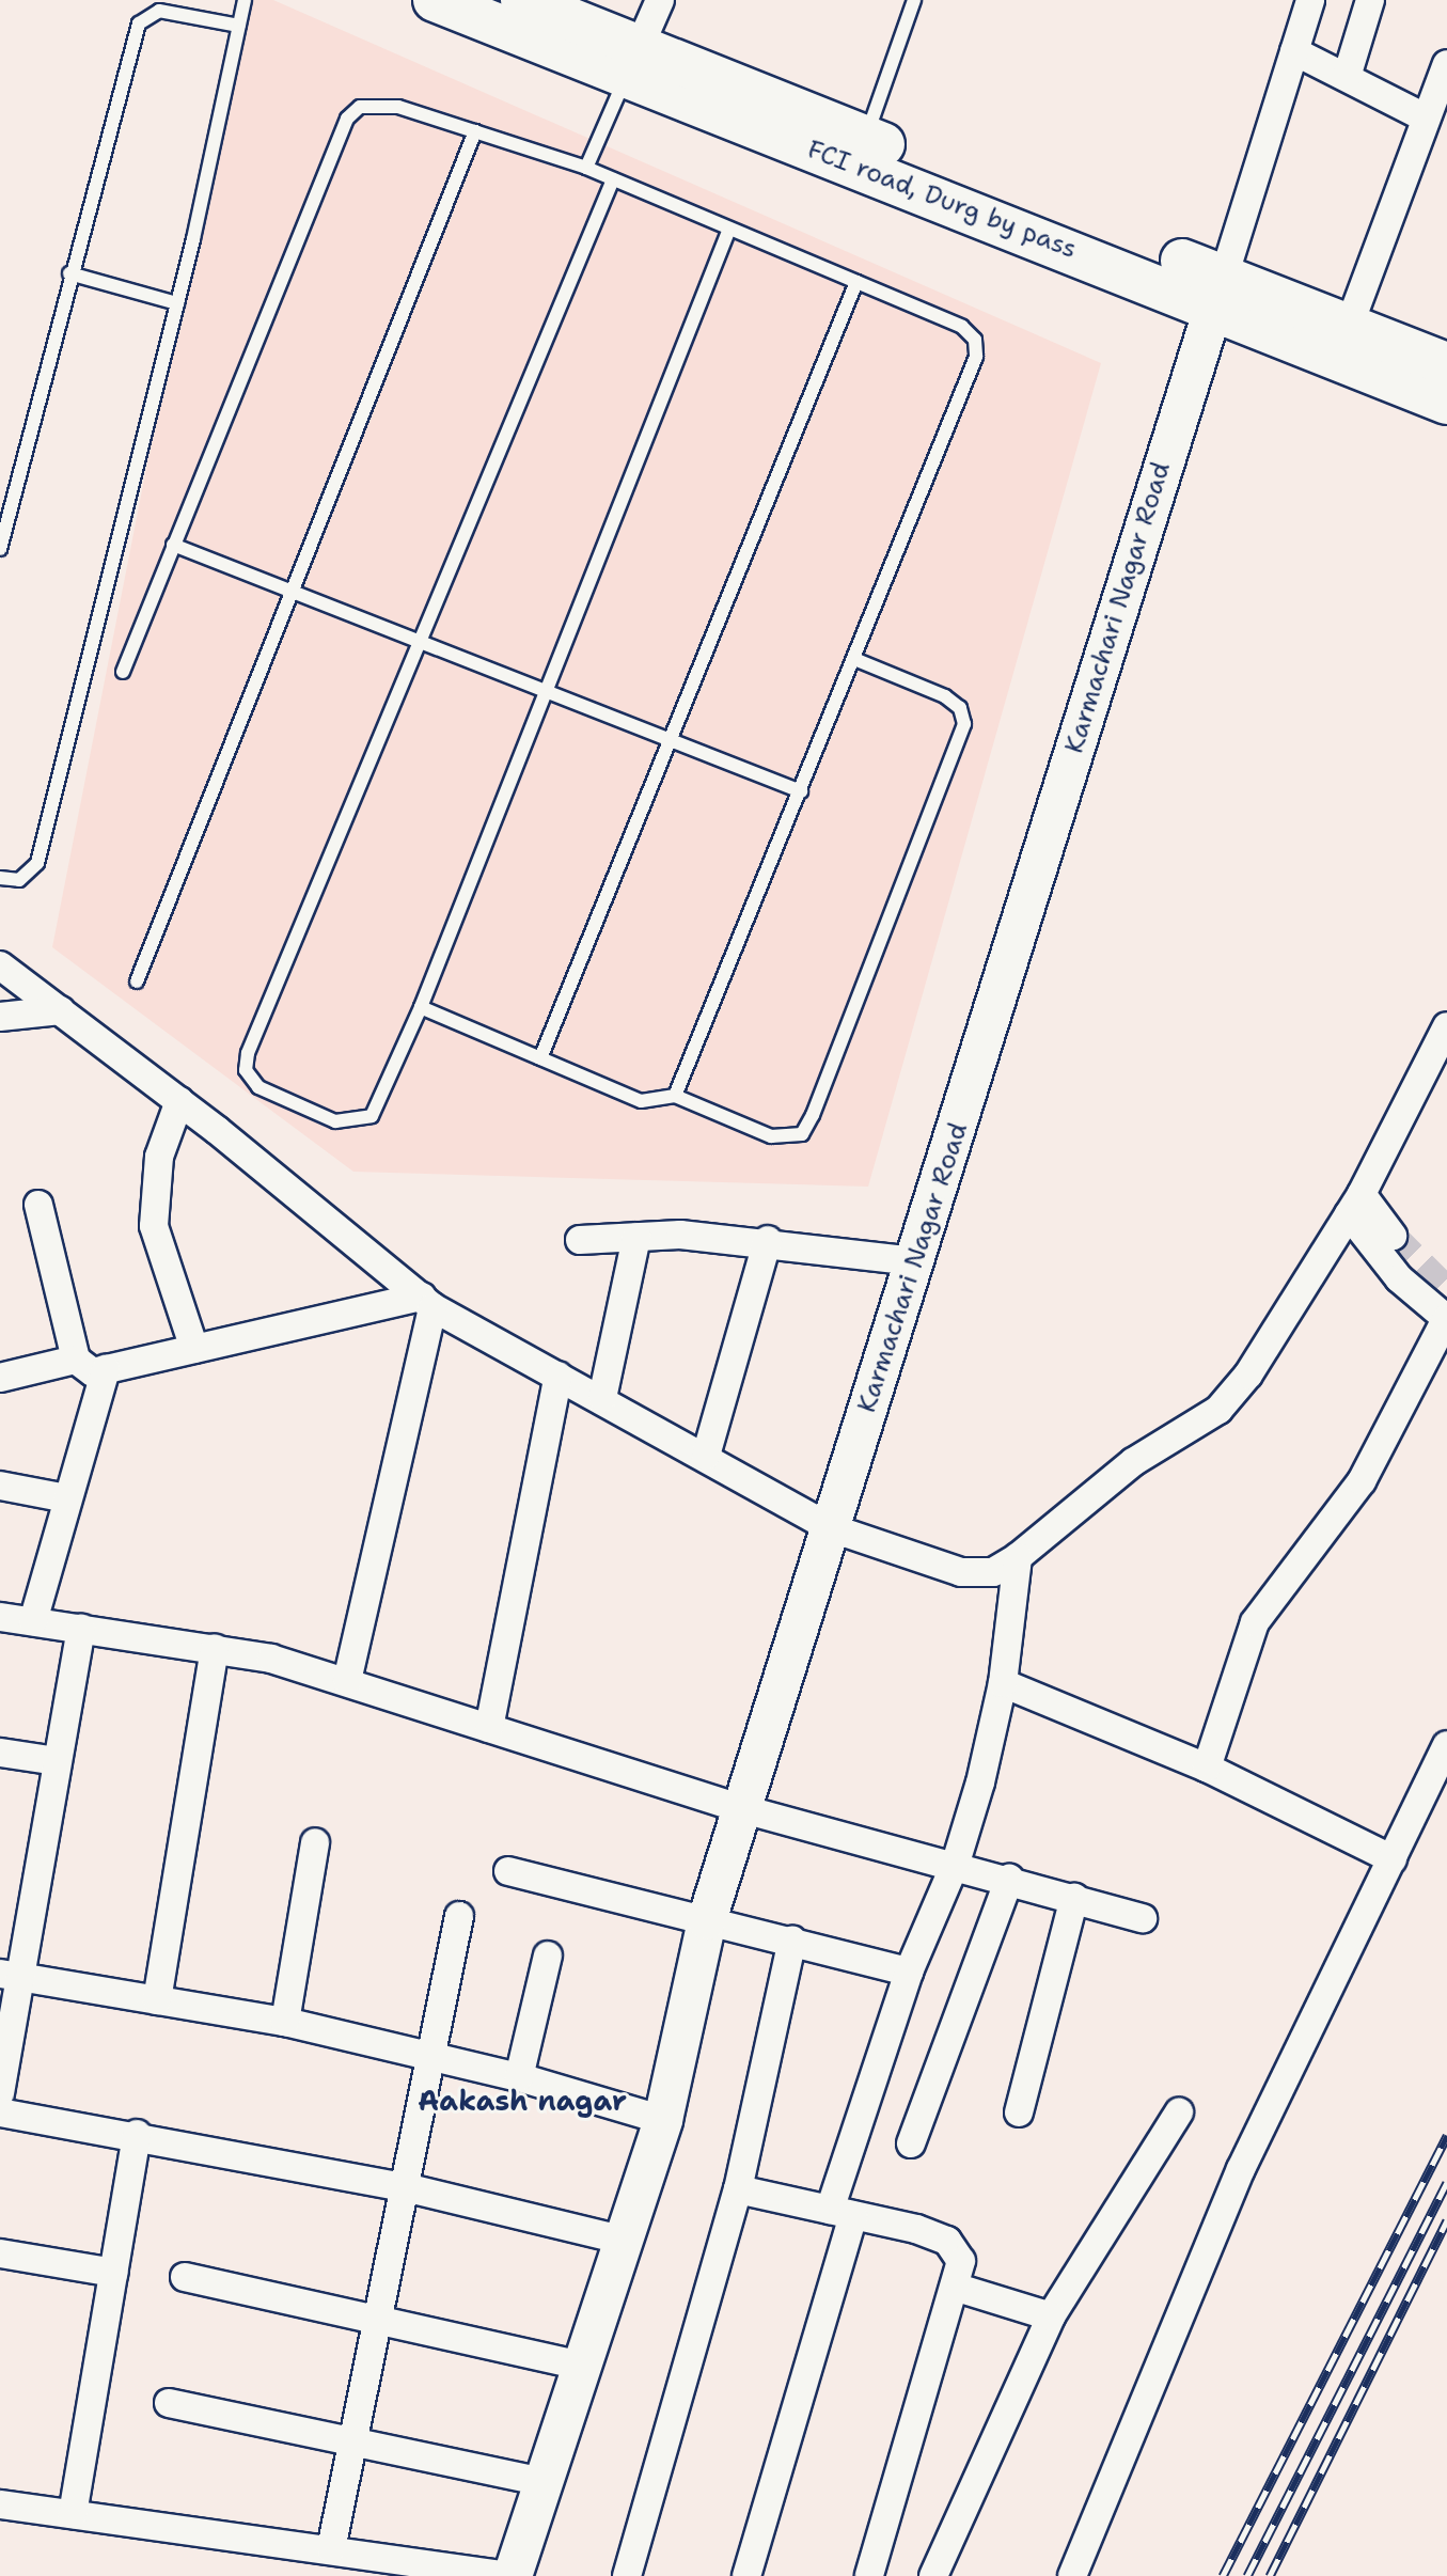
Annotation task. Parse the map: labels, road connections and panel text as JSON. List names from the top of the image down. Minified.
{"streets":{"main road":["FCI road, Durg by pass"],"street":["Karmachari Nagar Road"]},"crossings":[["FCI road, Durg by pass","Karmachari Nagar Road"]],"districts":["Aakash nagar"]}
